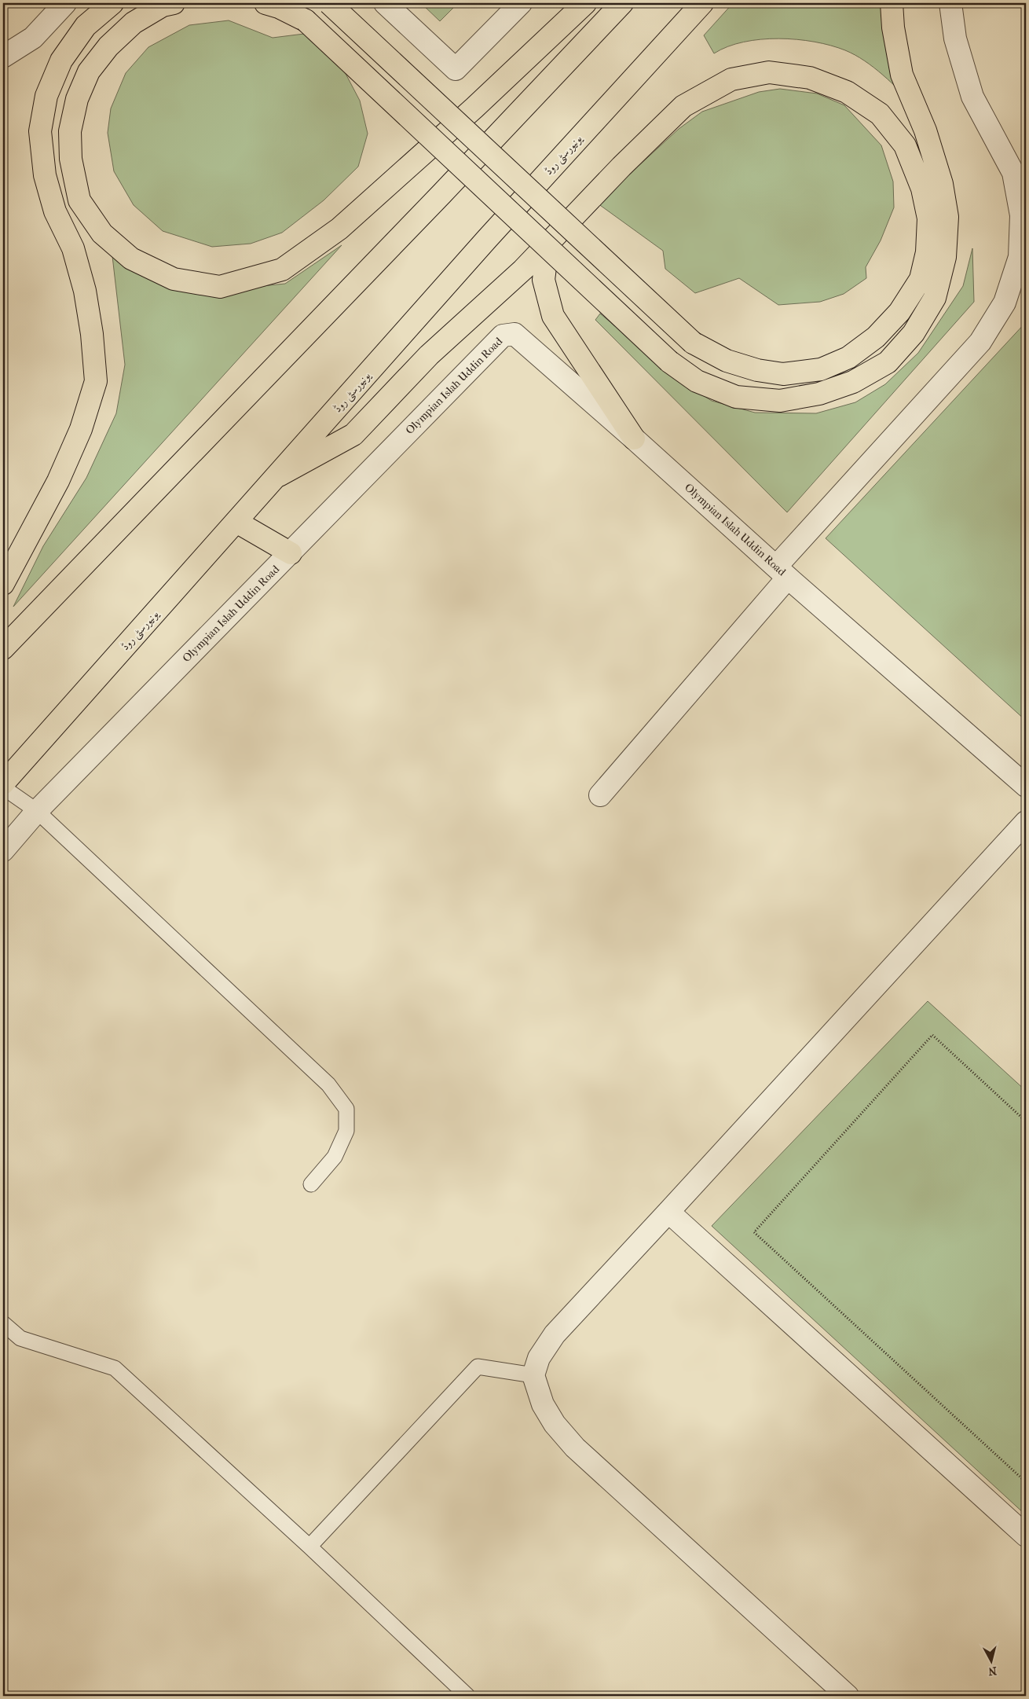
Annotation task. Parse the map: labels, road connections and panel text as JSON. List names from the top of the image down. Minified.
{"streets":{"main road":["یونیورسٹی روڈ"],"street":["Olympian Islah Uddin Road"]},"north":"bottom"}
